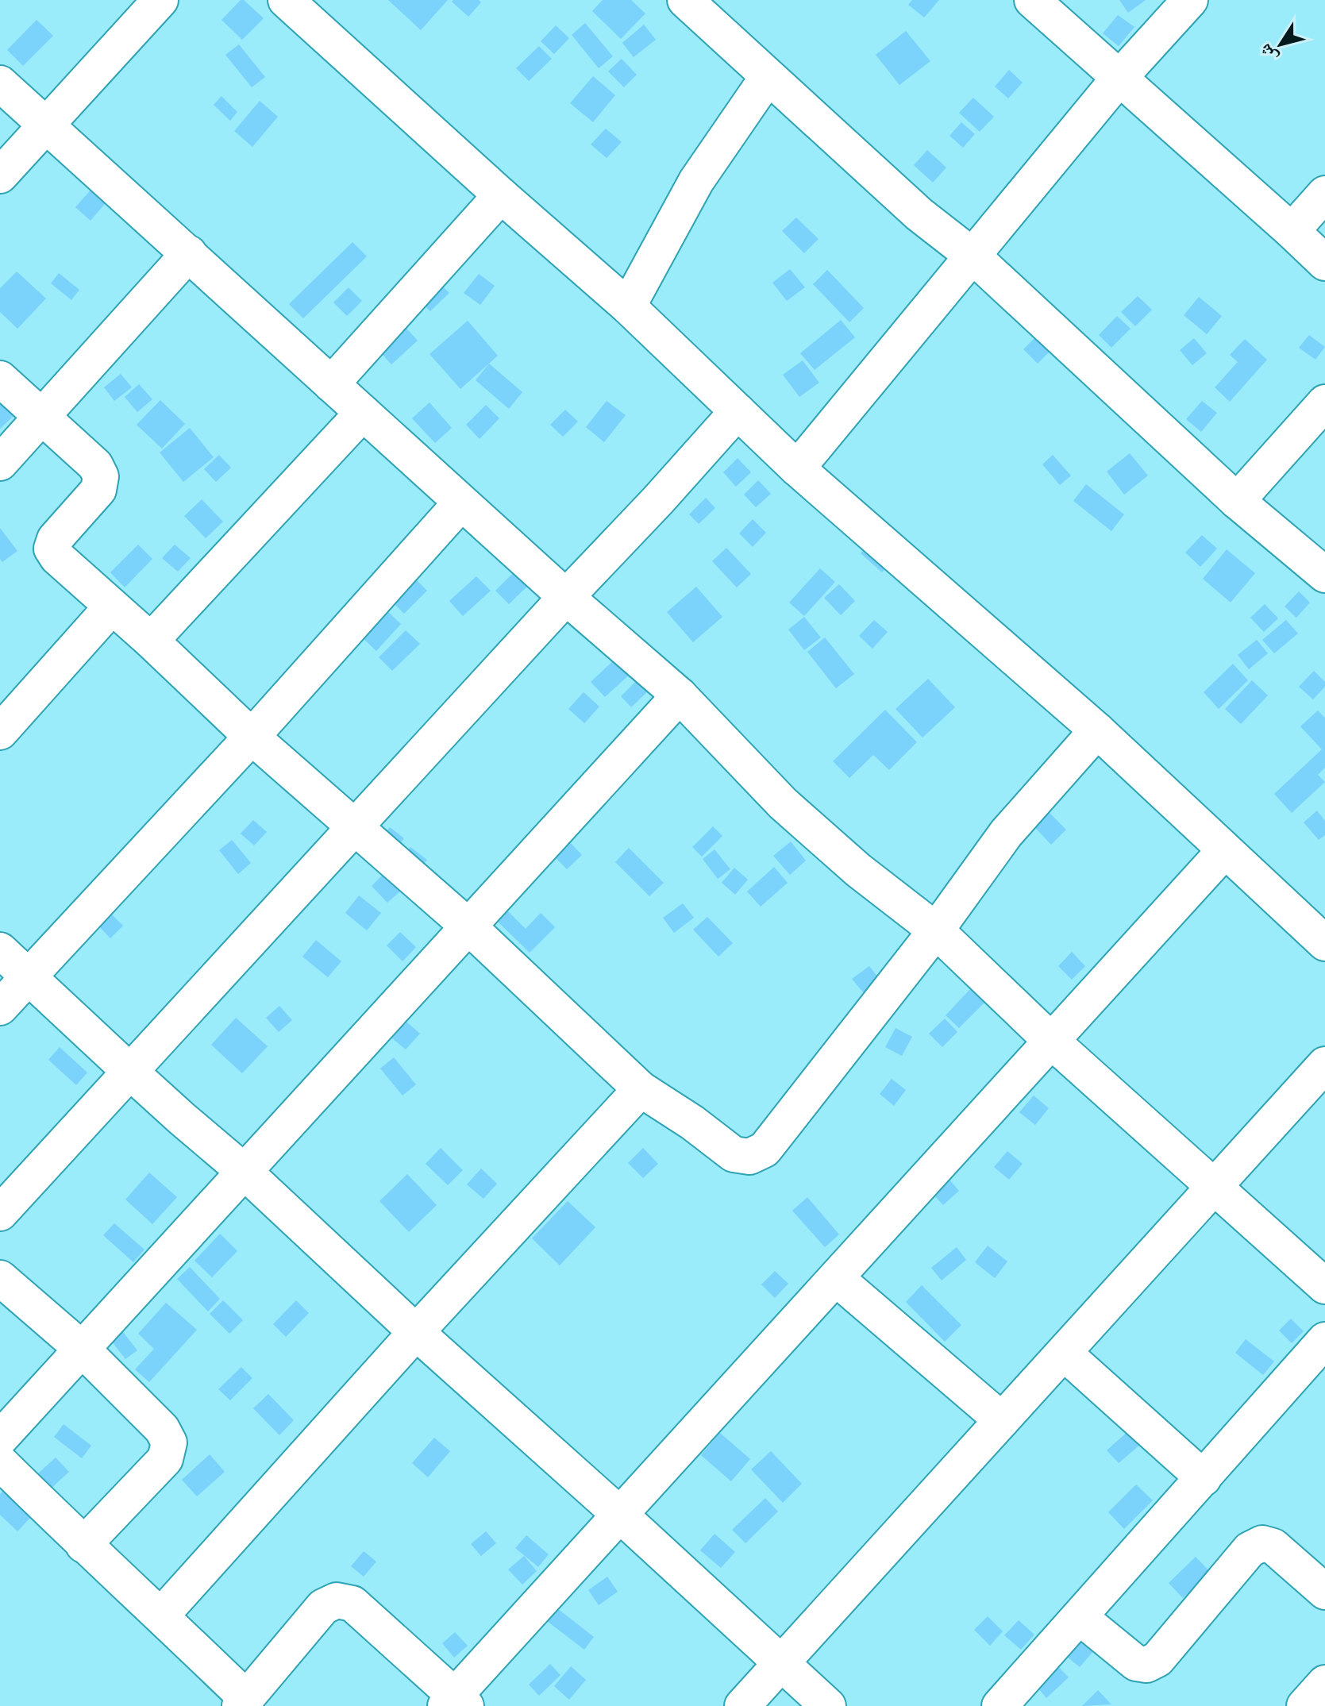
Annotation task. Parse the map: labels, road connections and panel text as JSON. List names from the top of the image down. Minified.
{"north":"bottom left"}
